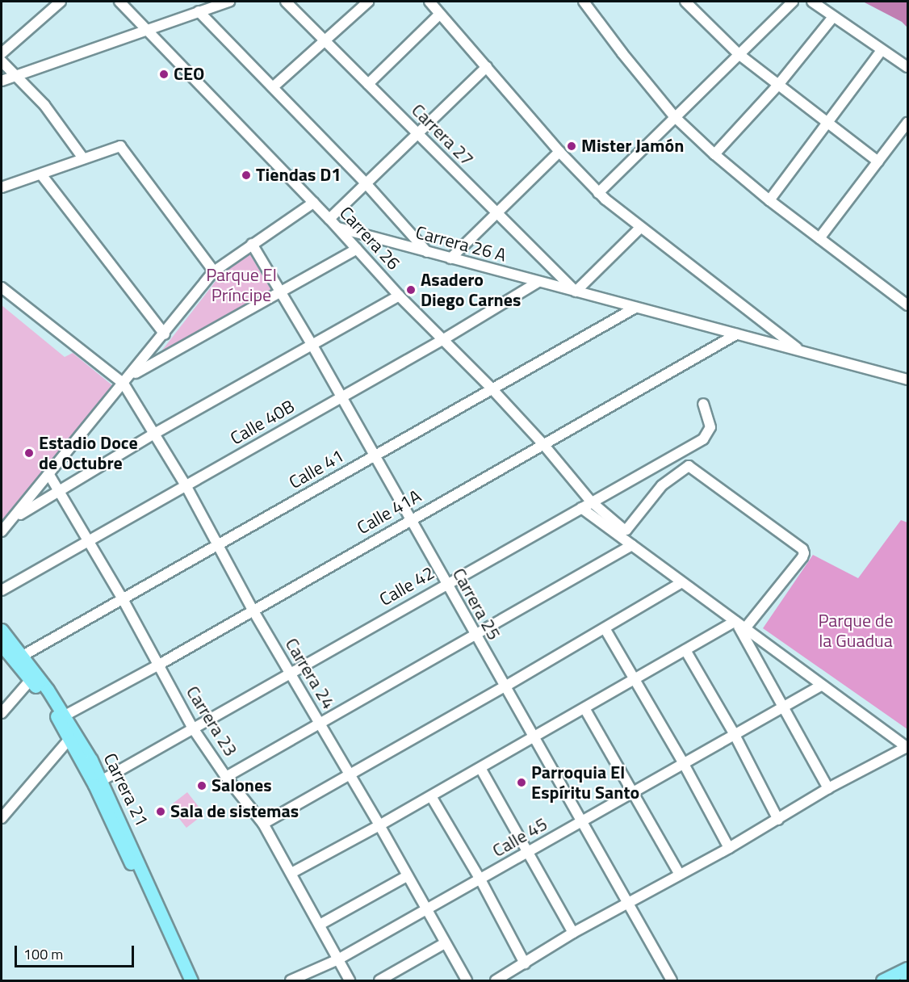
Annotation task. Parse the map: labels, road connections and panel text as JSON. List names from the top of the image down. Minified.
{"streets":{"main road":["Carrera 21"],"street":["Carrera 27","Carrera 26","Carrera 26 A","Calle 40B","Calle 41","Calle 41A","Calle 42","Carrera 25","Carrera 24","Carrera 23","Calle 45"]},"crossings":[["Carrera 27","Carrera 26 A"],["Carrera 26","Carrera 26 A"],["Carrera 26","Calle 40B"],["Carrera 26","Calle 41"],["Carrera 26","Calle 41A"],["Carrera 26","Calle 42"],["Carrera 26 A","Calle 40B"],["Carrera 26 A","Calle 41"],["Carrera 26 A","Calle 41A"],["Calle 40B","Carrera 25"],["Calle 40B","Carrera 24"],["Calle 40B","Carrera 23"],["Calle 41","Carrera 25"],["Calle 41","Carrera 24"],["Calle 41","Carrera 23"],["Calle 41","Carrera 21"],["Calle 41A","Carrera 25"],["Calle 41A","Carrera 24"],["Calle 41A","Carrera 23"],["Calle 41A","Carrera 21"],["Calle 42","Carrera 25"],["Calle 42","Carrera 24"],["Calle 42","Carrera 23"],["Calle 42","Carrera 21"],["Carrera 25","Calle 45"],["Carrera 24","Calle 45"],["Carrera 23","Calle 45"]],"parks":["Parque El Príncipe","Parque de la Guadua"],"places":["CEO","Mister Jamón","Tiendas D1","Asadero Diego Carnes","Estadio Doce de Octubre","Parroquia El Espíritu Santo","Salones","Sala de sistemas"],"scale_bar":"100 m"}
